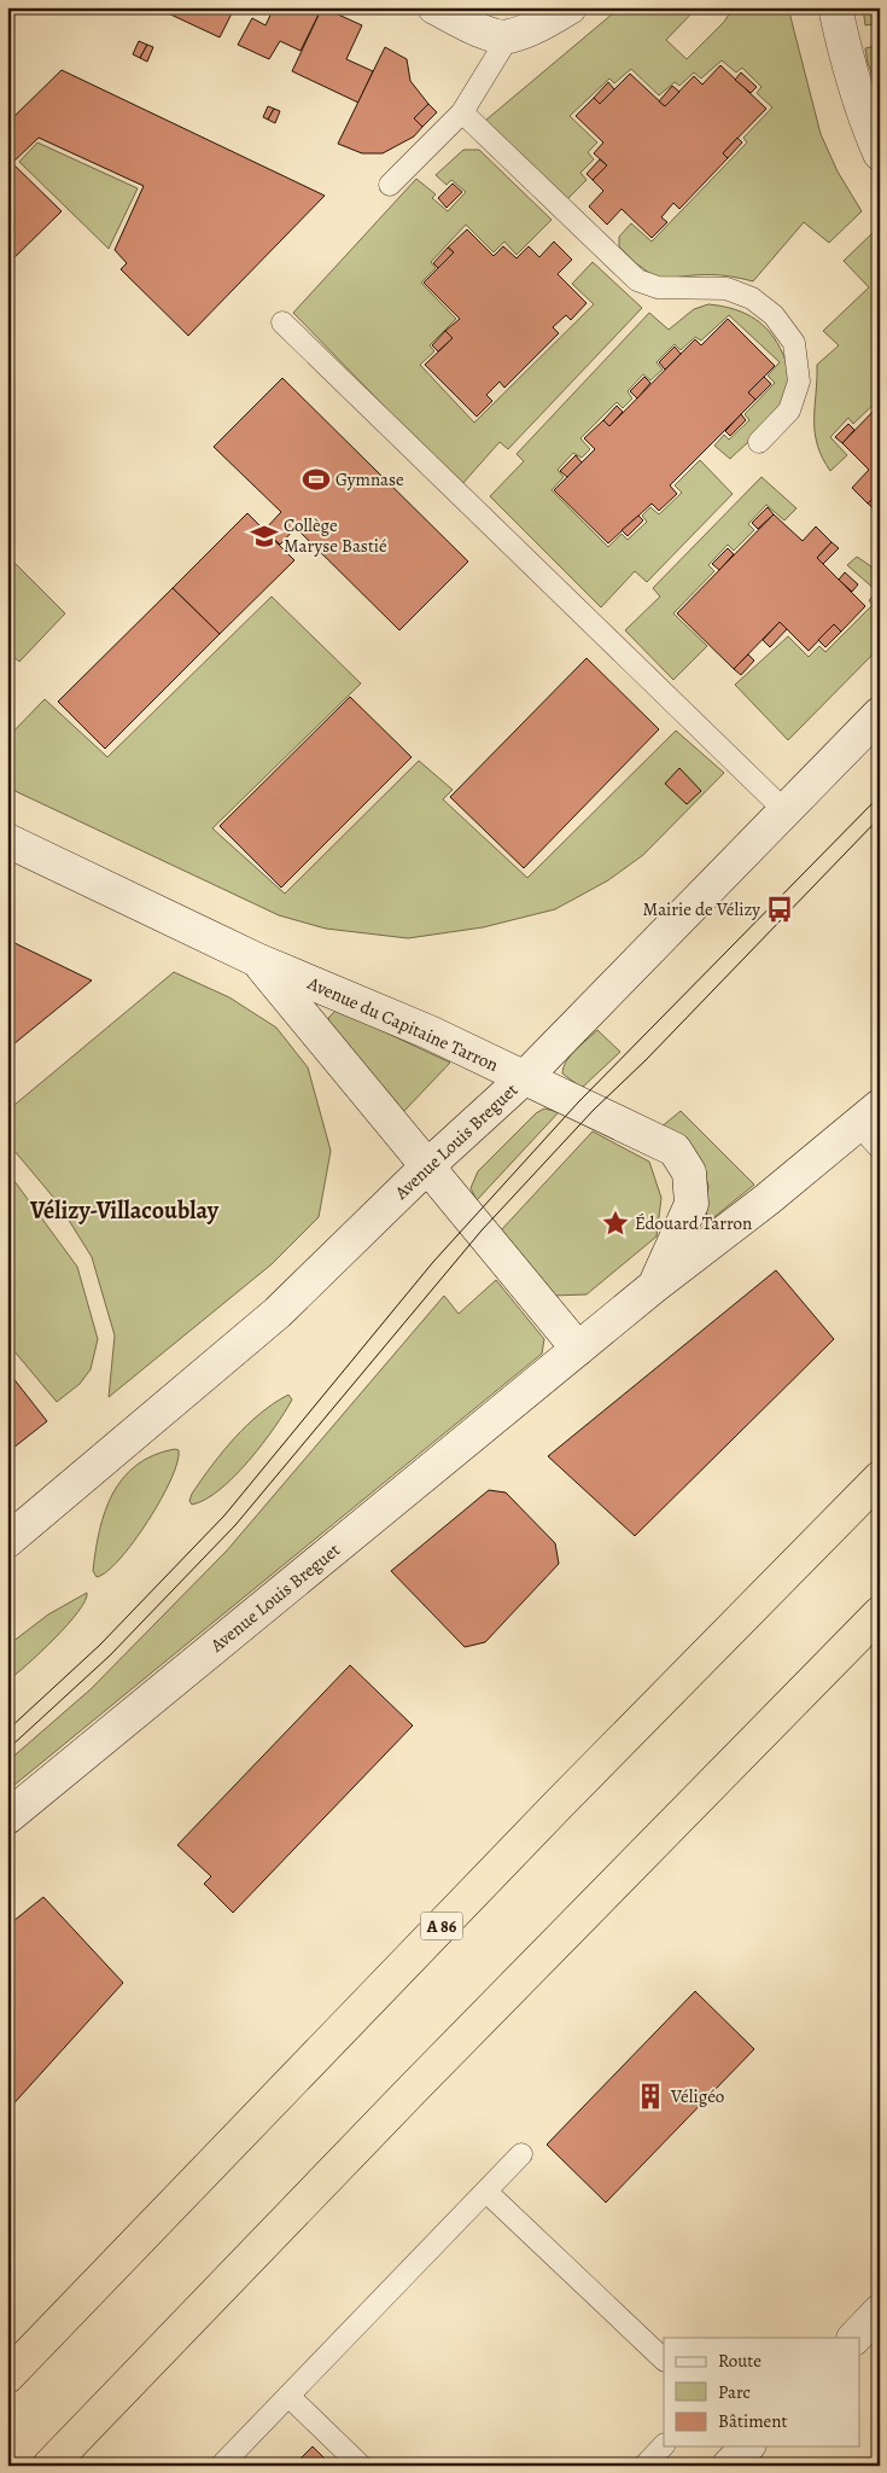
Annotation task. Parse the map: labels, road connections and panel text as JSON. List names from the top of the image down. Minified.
{"streets":{"highway":["A 86"],"main road":["Avenue du Capitaine Tarron","Avenue Louis Breguet"]},"crossings":[["Avenue du Capitaine Tarron","Avenue Louis Breguet"]],"districts":["Vélizy-Villacoublay"],"places":{"sports":["Gymnase"],"school or university":["Collège Maryse Bastié"],"bus stop":["Mairie de Vélizy"],"place":["Édouard Tarron"],"building":["Véligéo"]},"legend":["Route","Parc","Bâtiment"]}
